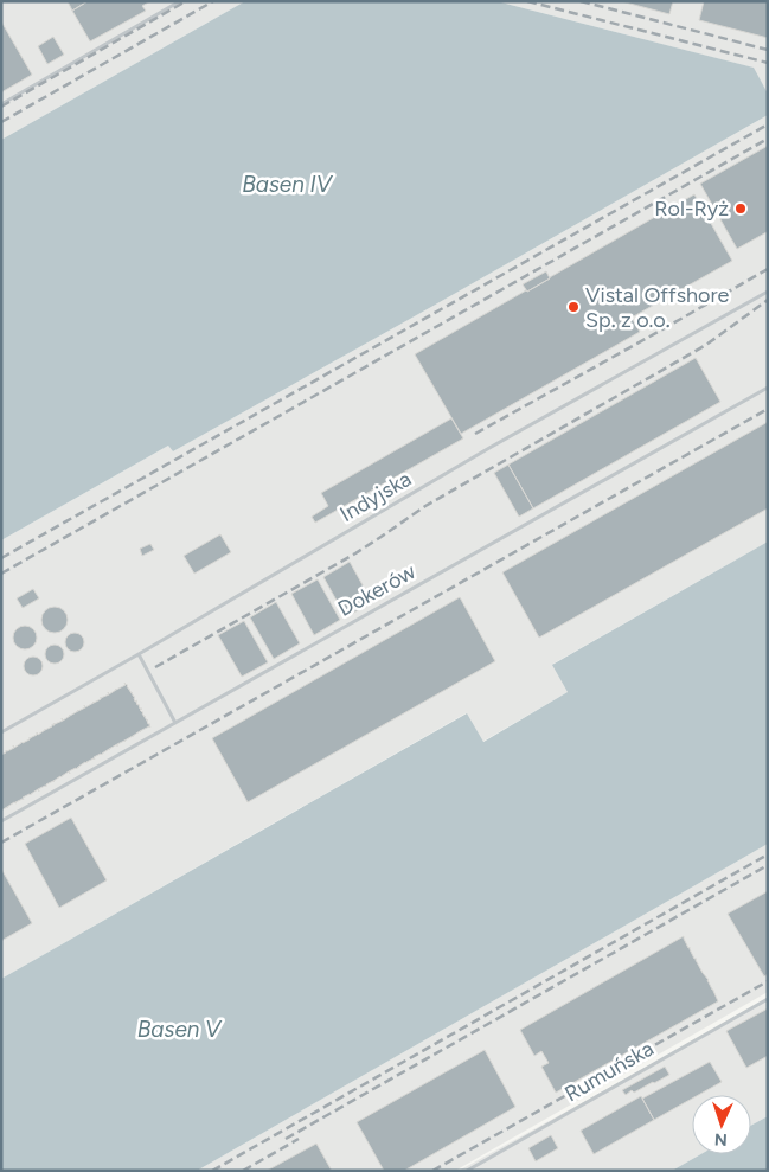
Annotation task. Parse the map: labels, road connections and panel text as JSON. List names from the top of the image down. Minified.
{"streets":{"lane":["Indyjska","Dokerów","Rumuńska"]},"water":["Basen IV","Basen V"],"places":["Rol-Ryż","Vistal Offshore Sp. z o.o."],"north":"bottom"}
